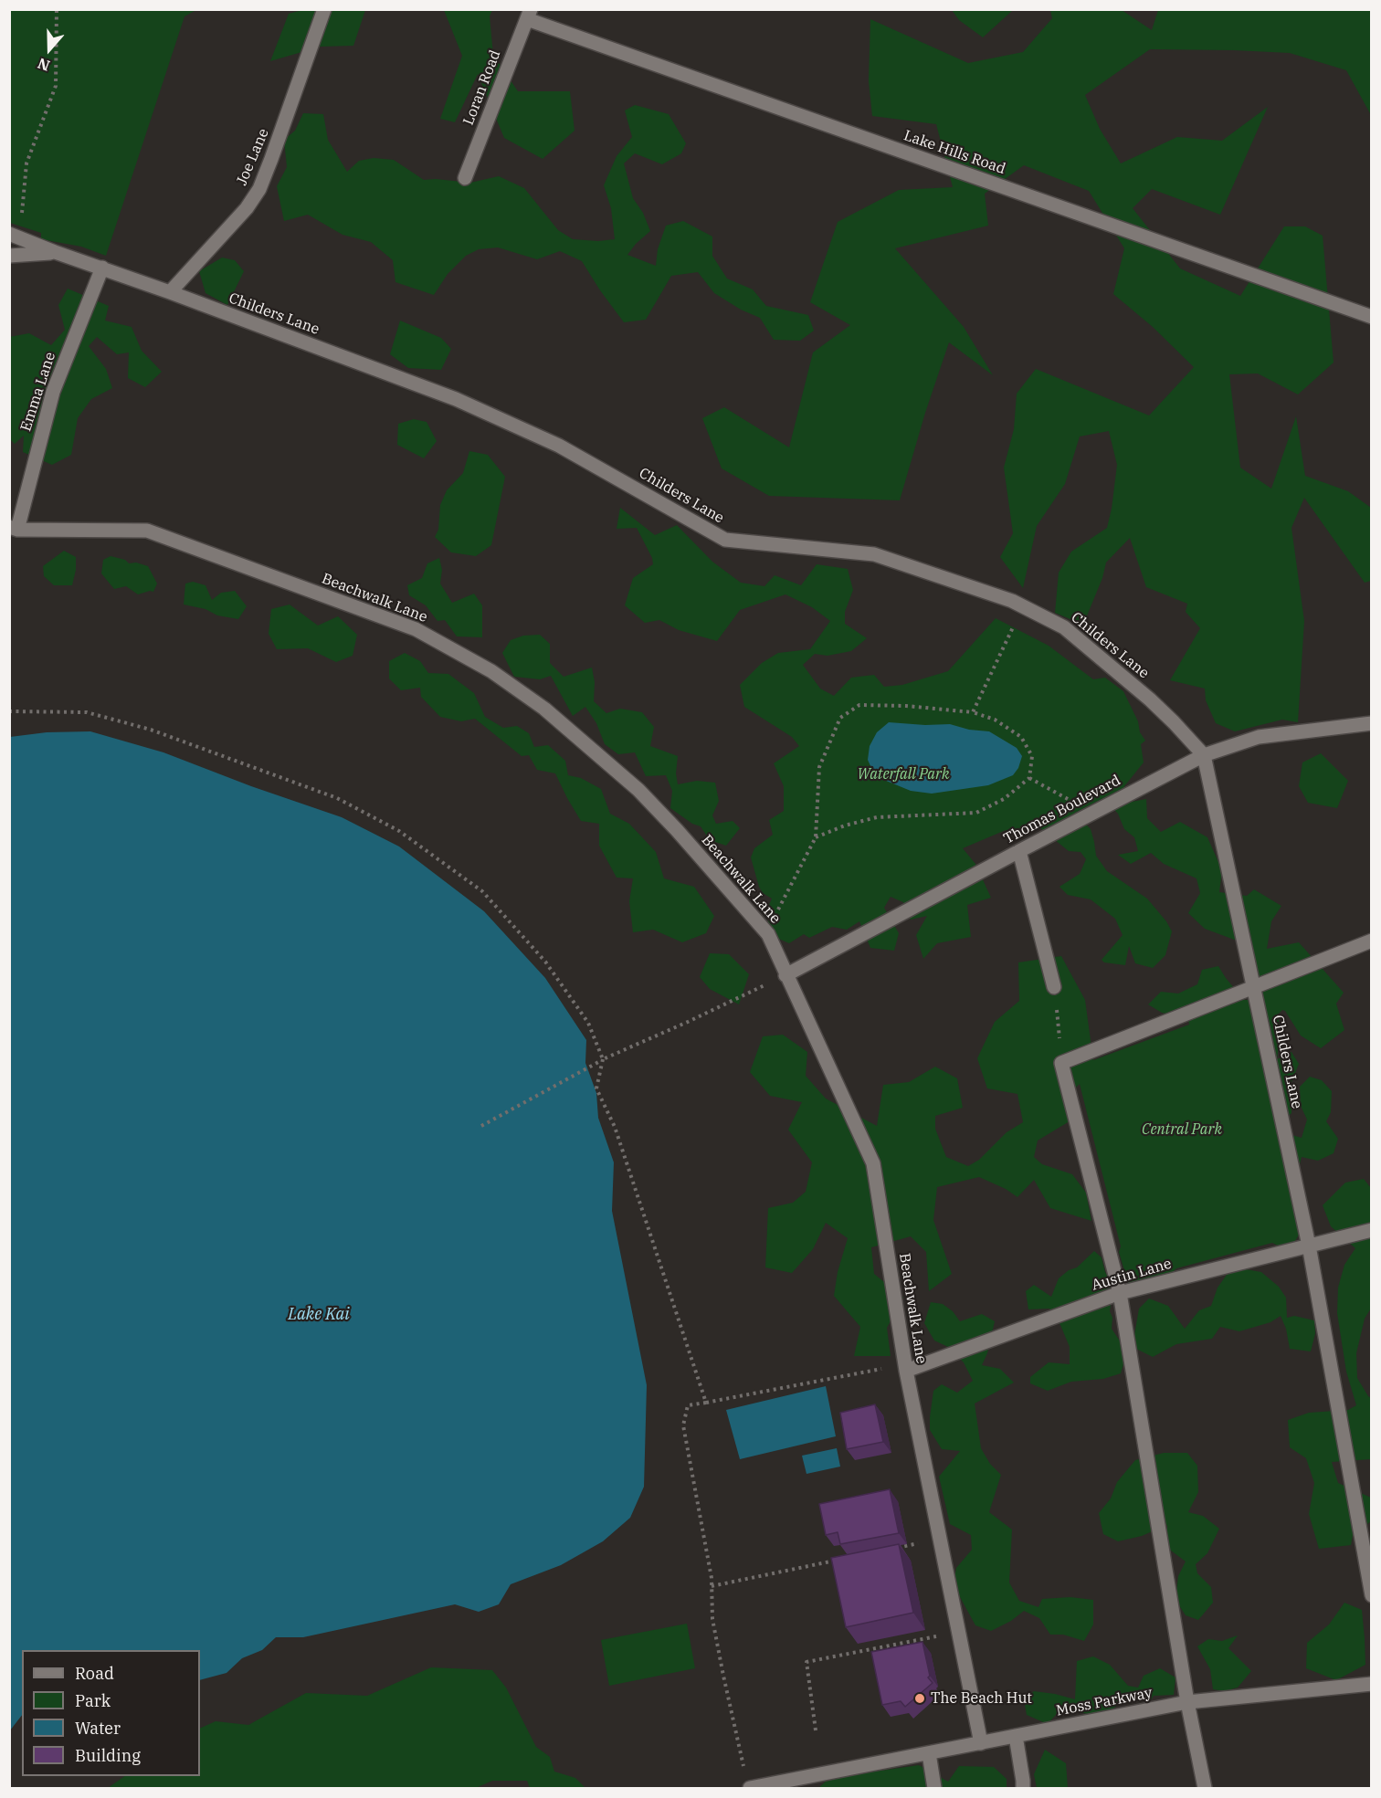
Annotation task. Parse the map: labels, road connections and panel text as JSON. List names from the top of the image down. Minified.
{"streets":{"street":["Loran Road","Lake Hills Road","Joe Lane","Childers Lane","Emma Lane","Beachwalk Lane","Thomas Boulevard","Austin Lane","Moss Parkway"]},"crossings":[["Loran Road","Lake Hills Road"],["Joe Lane","Childers Lane"],["Childers Lane","Emma Lane"],["Childers Lane","Thomas Boulevard"],["Childers Lane","Austin Lane"],["Emma Lane","Beachwalk Lane"],["Beachwalk Lane","Thomas Boulevard"],["Beachwalk Lane","Austin Lane"],["Beachwalk Lane","Moss Parkway"]],"water":["Lake Kai"],"parks":["Waterfall Park","Central Park"],"places":["The Beach Hut"],"legend":["Road","Park","Water","Building"],"north":"bottom"}
